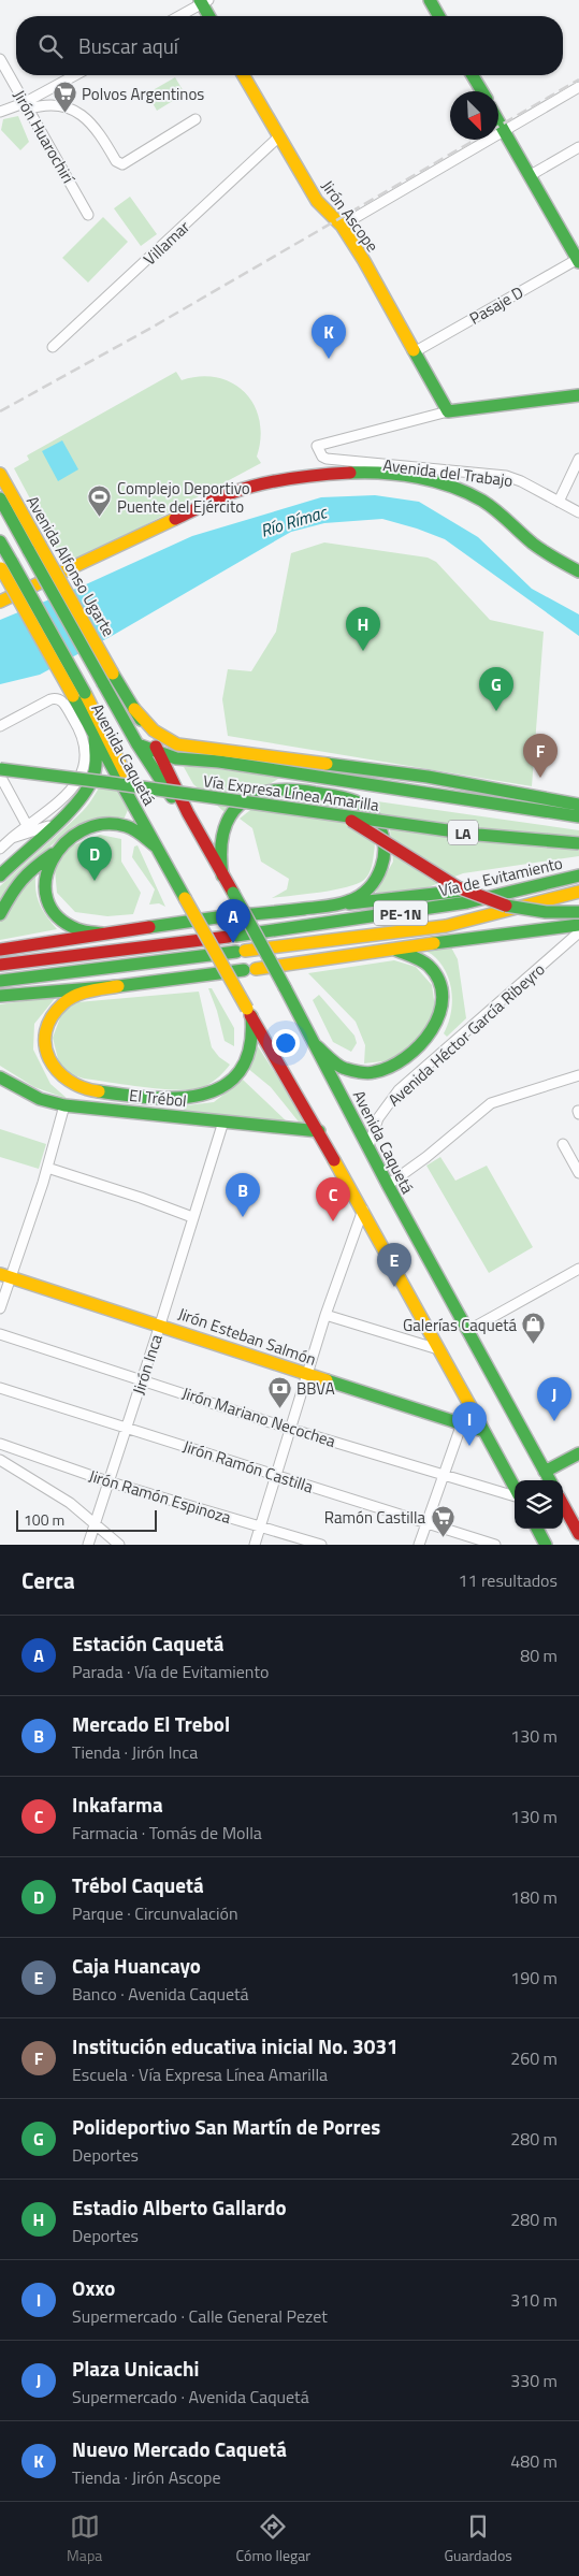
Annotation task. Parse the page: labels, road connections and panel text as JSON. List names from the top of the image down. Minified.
{"streets":{"main road":["Jirón Ascope","Avenida Alfonso Ugarte","Avenida Caquetá","Vía Expresa Línea Amarilla","LA","Vía de Evitamiento","PE-1N","El Trébol","Jirón Esteban Salmón"],"street":["Jirón Huarochirí","Villamar","Pasaje D","Avenida del Trabajo","Avenida Héctor García Ribeyro","Jirón Inca","Jirón Mariano Necochea","Jirón Ramón Castilla","Jirón Ramón Espinoza"]},"crossings":[["Jirón Ascope","Villamar"],["Jirón Ascope","Pasaje D"],["Jirón Ascope","Avenida del Trabajo"],["Avenida Alfonso Ugarte","Avenida Caquetá"],["Avenida Caquetá","Avenida Héctor García Ribeyro"],["Avenida Caquetá","El Trébol"],["Avenida Caquetá","Jirón Esteban Salmón"],["El Trébol","Jirón Inca"],["Jirón Esteban Salmón","Jirón Inca"],["Jirón Inca","Jirón Mariano Necochea"],["Jirón Inca","Jirón Ramón Castilla"],["Jirón Inca","Jirón Ramón Espinoza"]],"water":["Río Rímac"],"places":{"supermarket":["Polvos Argentinos","Ramón Castilla"],"sports":["Complejo Deportivo Puente del Ejército"],"shop":["Galerías Caquetá"],"bank":["BBVA"]},"scale_bar":"100 m","north":"bottom right","page":{"search":"Buscar aquí","pins":["K","H","G","F","D","A","B","C","E","J","I"],"scale":"100 m","heading":["Cerca","11 resultados"],"list":[{"mark":"A","name":"Estación Caquetá","note":"Parada · Vía de Evitamiento","value":"80 m"},{"mark":"B","name":"Mercado El Trebol","note":"Tienda · Jirón Inca","value":"130 m"},{"mark":"C","name":"Inkafarma","note":"Farmacia · Tomás de Molla","value":"130 m"},{"mark":"D","name":"Trébol Caquetá","note":"Parque · Circunvalación","value":"180 m"},{"mark":"E","name":"Caja Huancayo","note":"Banco · Avenida Caquetá","value":"190 m"},{"mark":"F","name":"Institución educativa inicial No. 3031","note":"Escuela · Vía Expresa Línea Amarilla","value":"260 m"},{"mark":"G","name":"Polideportivo San Martín de Porres","note":"Deportes","value":"280 m"},{"mark":"H","name":"Estadio Alberto Gallardo","note":"Deportes","value":"280 m"},{"mark":"I","name":"Oxxo","note":"Supermercado · Calle General Pezet","value":"310 m"},{"mark":"J","name":"Plaza Unicachi","note":"Supermercado · Avenida Caquetá","value":"330 m"},{"mark":"K","name":"Nuevo Mercado Caquetá","note":"Tienda · Jirón Ascope","value":"480 m"}],"nav":["Mapa","Cómo llegar","Guardados"]}}
